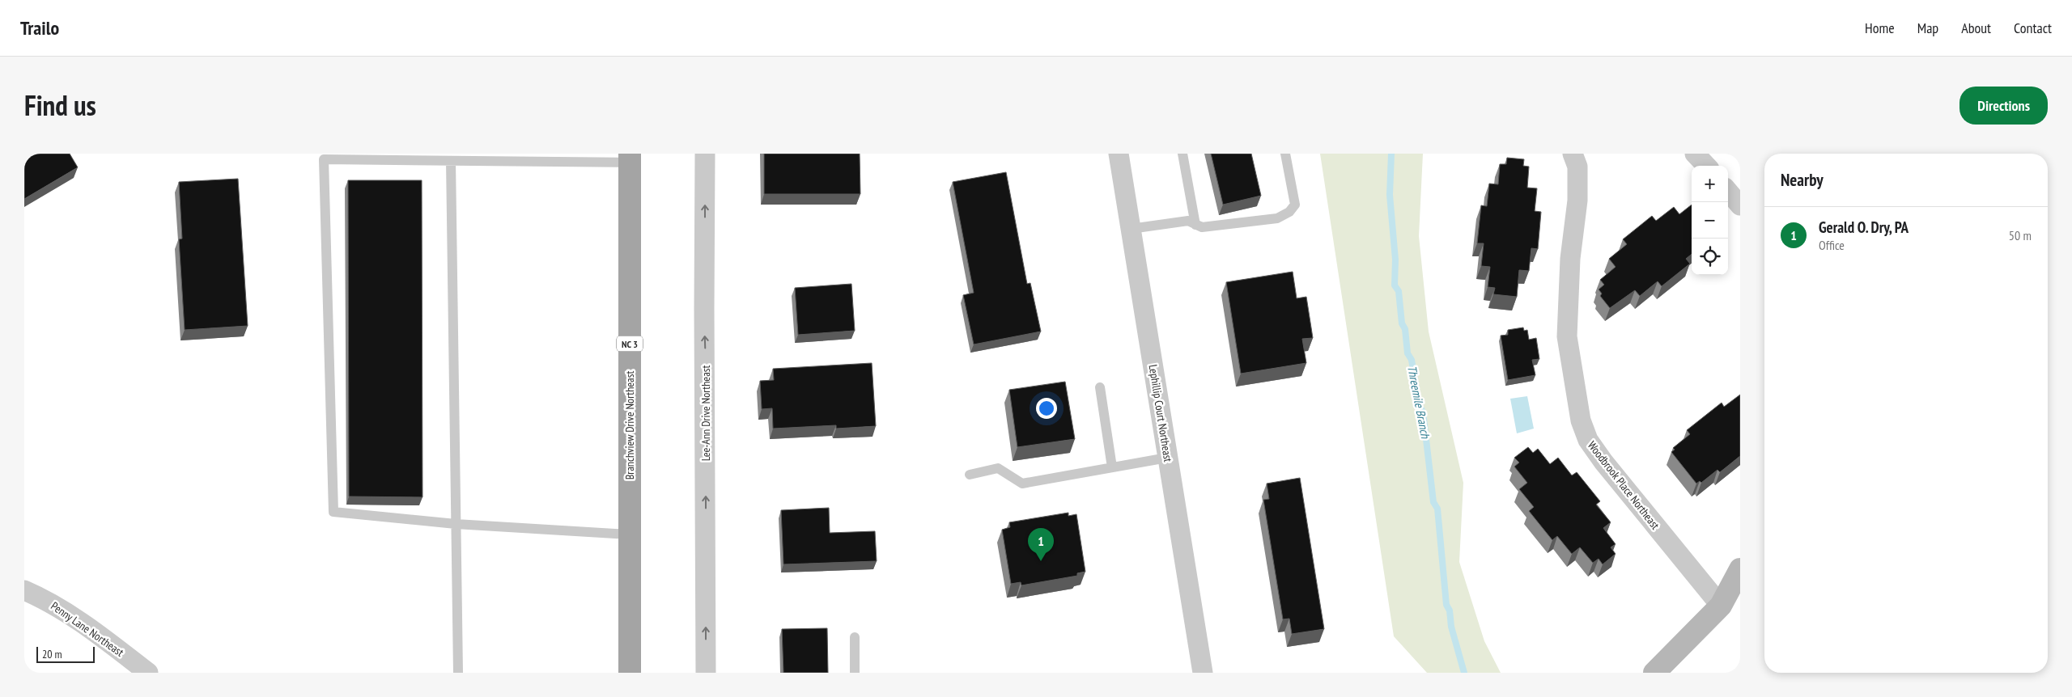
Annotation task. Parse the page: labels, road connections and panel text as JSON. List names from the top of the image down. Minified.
{"streets":{"main road":["NC 3","Branchview Drive Northeast"],"street":["Lee-Ann Drive Northeast","Lephillip Court Northeast","Woodbrook Place Northeast","Penny Lane Northeast"]},"one_way":["Lee-Ann Drive Northeast"],"water":["Threemile Branch"],"scale_bar":"20 m","page":{"header":"Trailo","nav":["Home","Map","About","Contact"],"title":"Find us","buttons":"Directions","heading":"Nearby","map_buttons":["+","−"],"list":[{"mark":"1","name":"Gerald O. Dry, PA","note":"Office","value":"50 m"}],"pins":"1","scale":"20 m"}}
